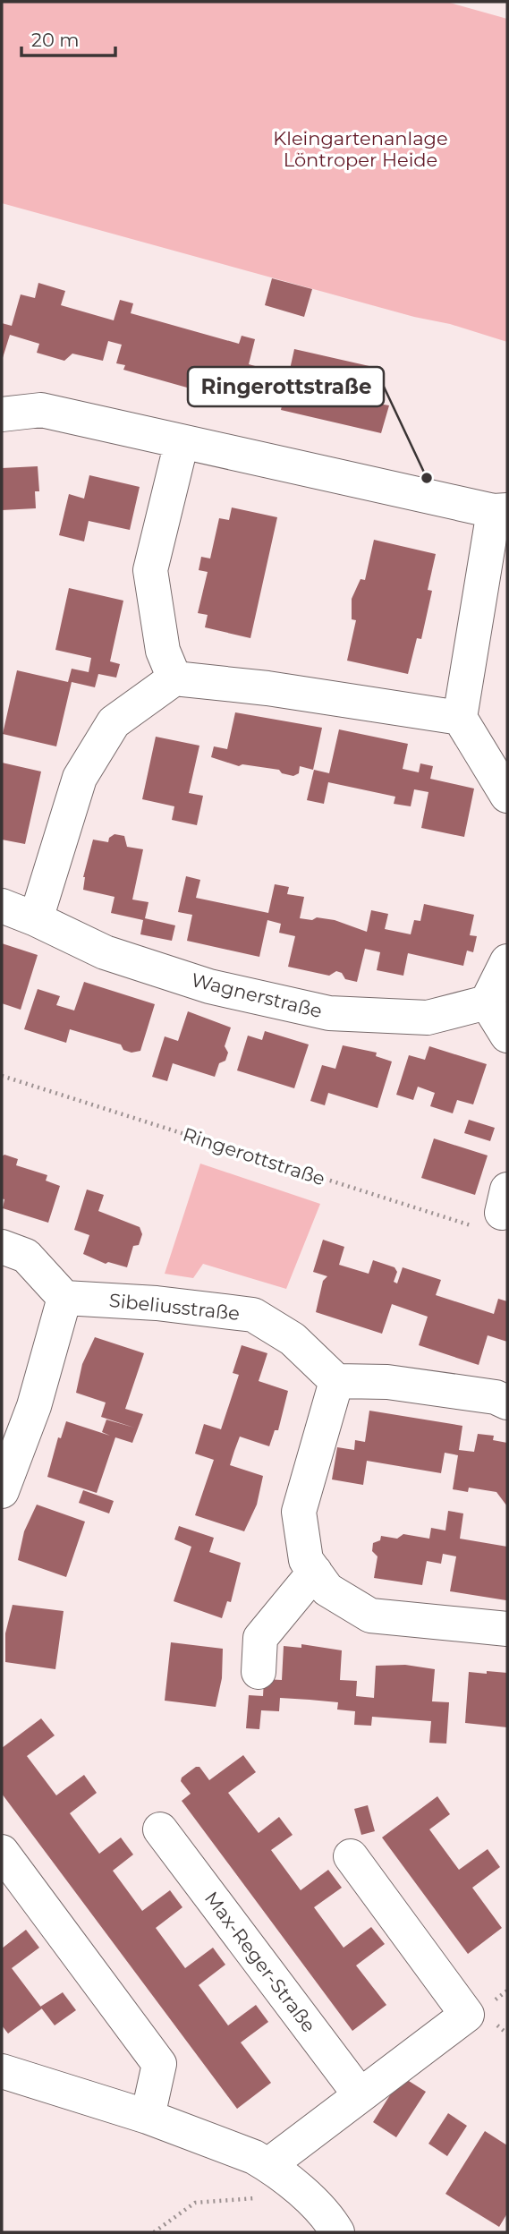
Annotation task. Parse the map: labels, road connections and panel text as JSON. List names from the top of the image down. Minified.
{"streets":{"street":["Wagnerstraße","Sibeliusstraße","Max-Reger-Straße"],"path":["Ringerottstraße"]},"parks":["Kleingartenanlage Löntroper Heide"],"places":["Ringerottstraße"],"scale_bar":"20 m"}
